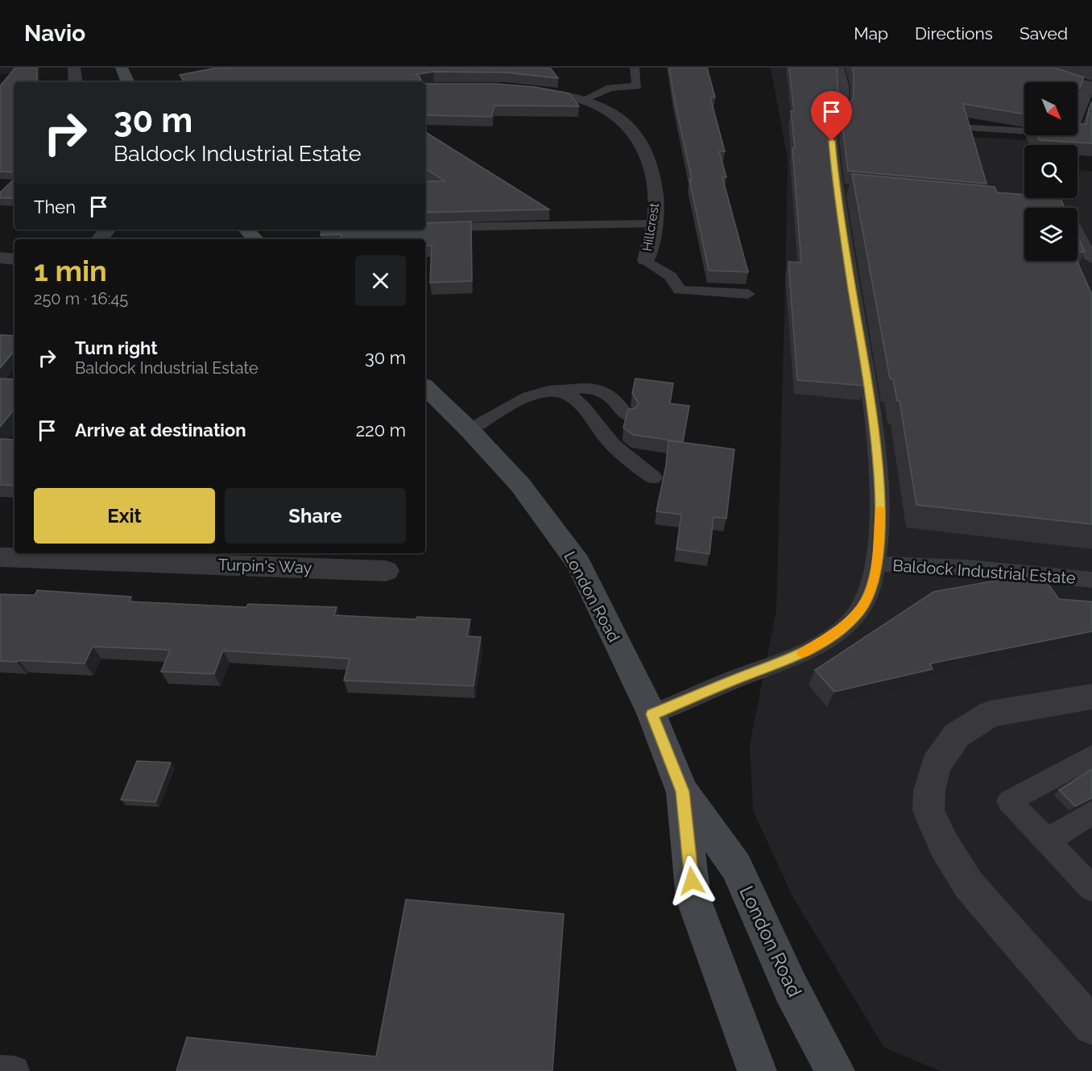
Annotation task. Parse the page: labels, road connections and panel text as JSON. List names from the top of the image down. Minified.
{"streets":{"main road":["London Road"],"street":["Hillcrest","Turpin's Way"],"lane":["Baldock Industrial Estate"]},"crossings":[["Baldock Industrial Estate","London Road"]],"north":"bottom right","page":{"header":"Navio","nav":["Map","Directions","Saved"],"turn":["30 m","Baldock Industrial Estate"],"then":"Then","heading":["1 min","250 m · 16:45"],"list":[{"name":"Turn right","note":"Baldock Industrial Estate","value":"30 m"},{"name":"Arrive at destination","value":"220 m"}],"buttons":["Exit","Share"]}}
